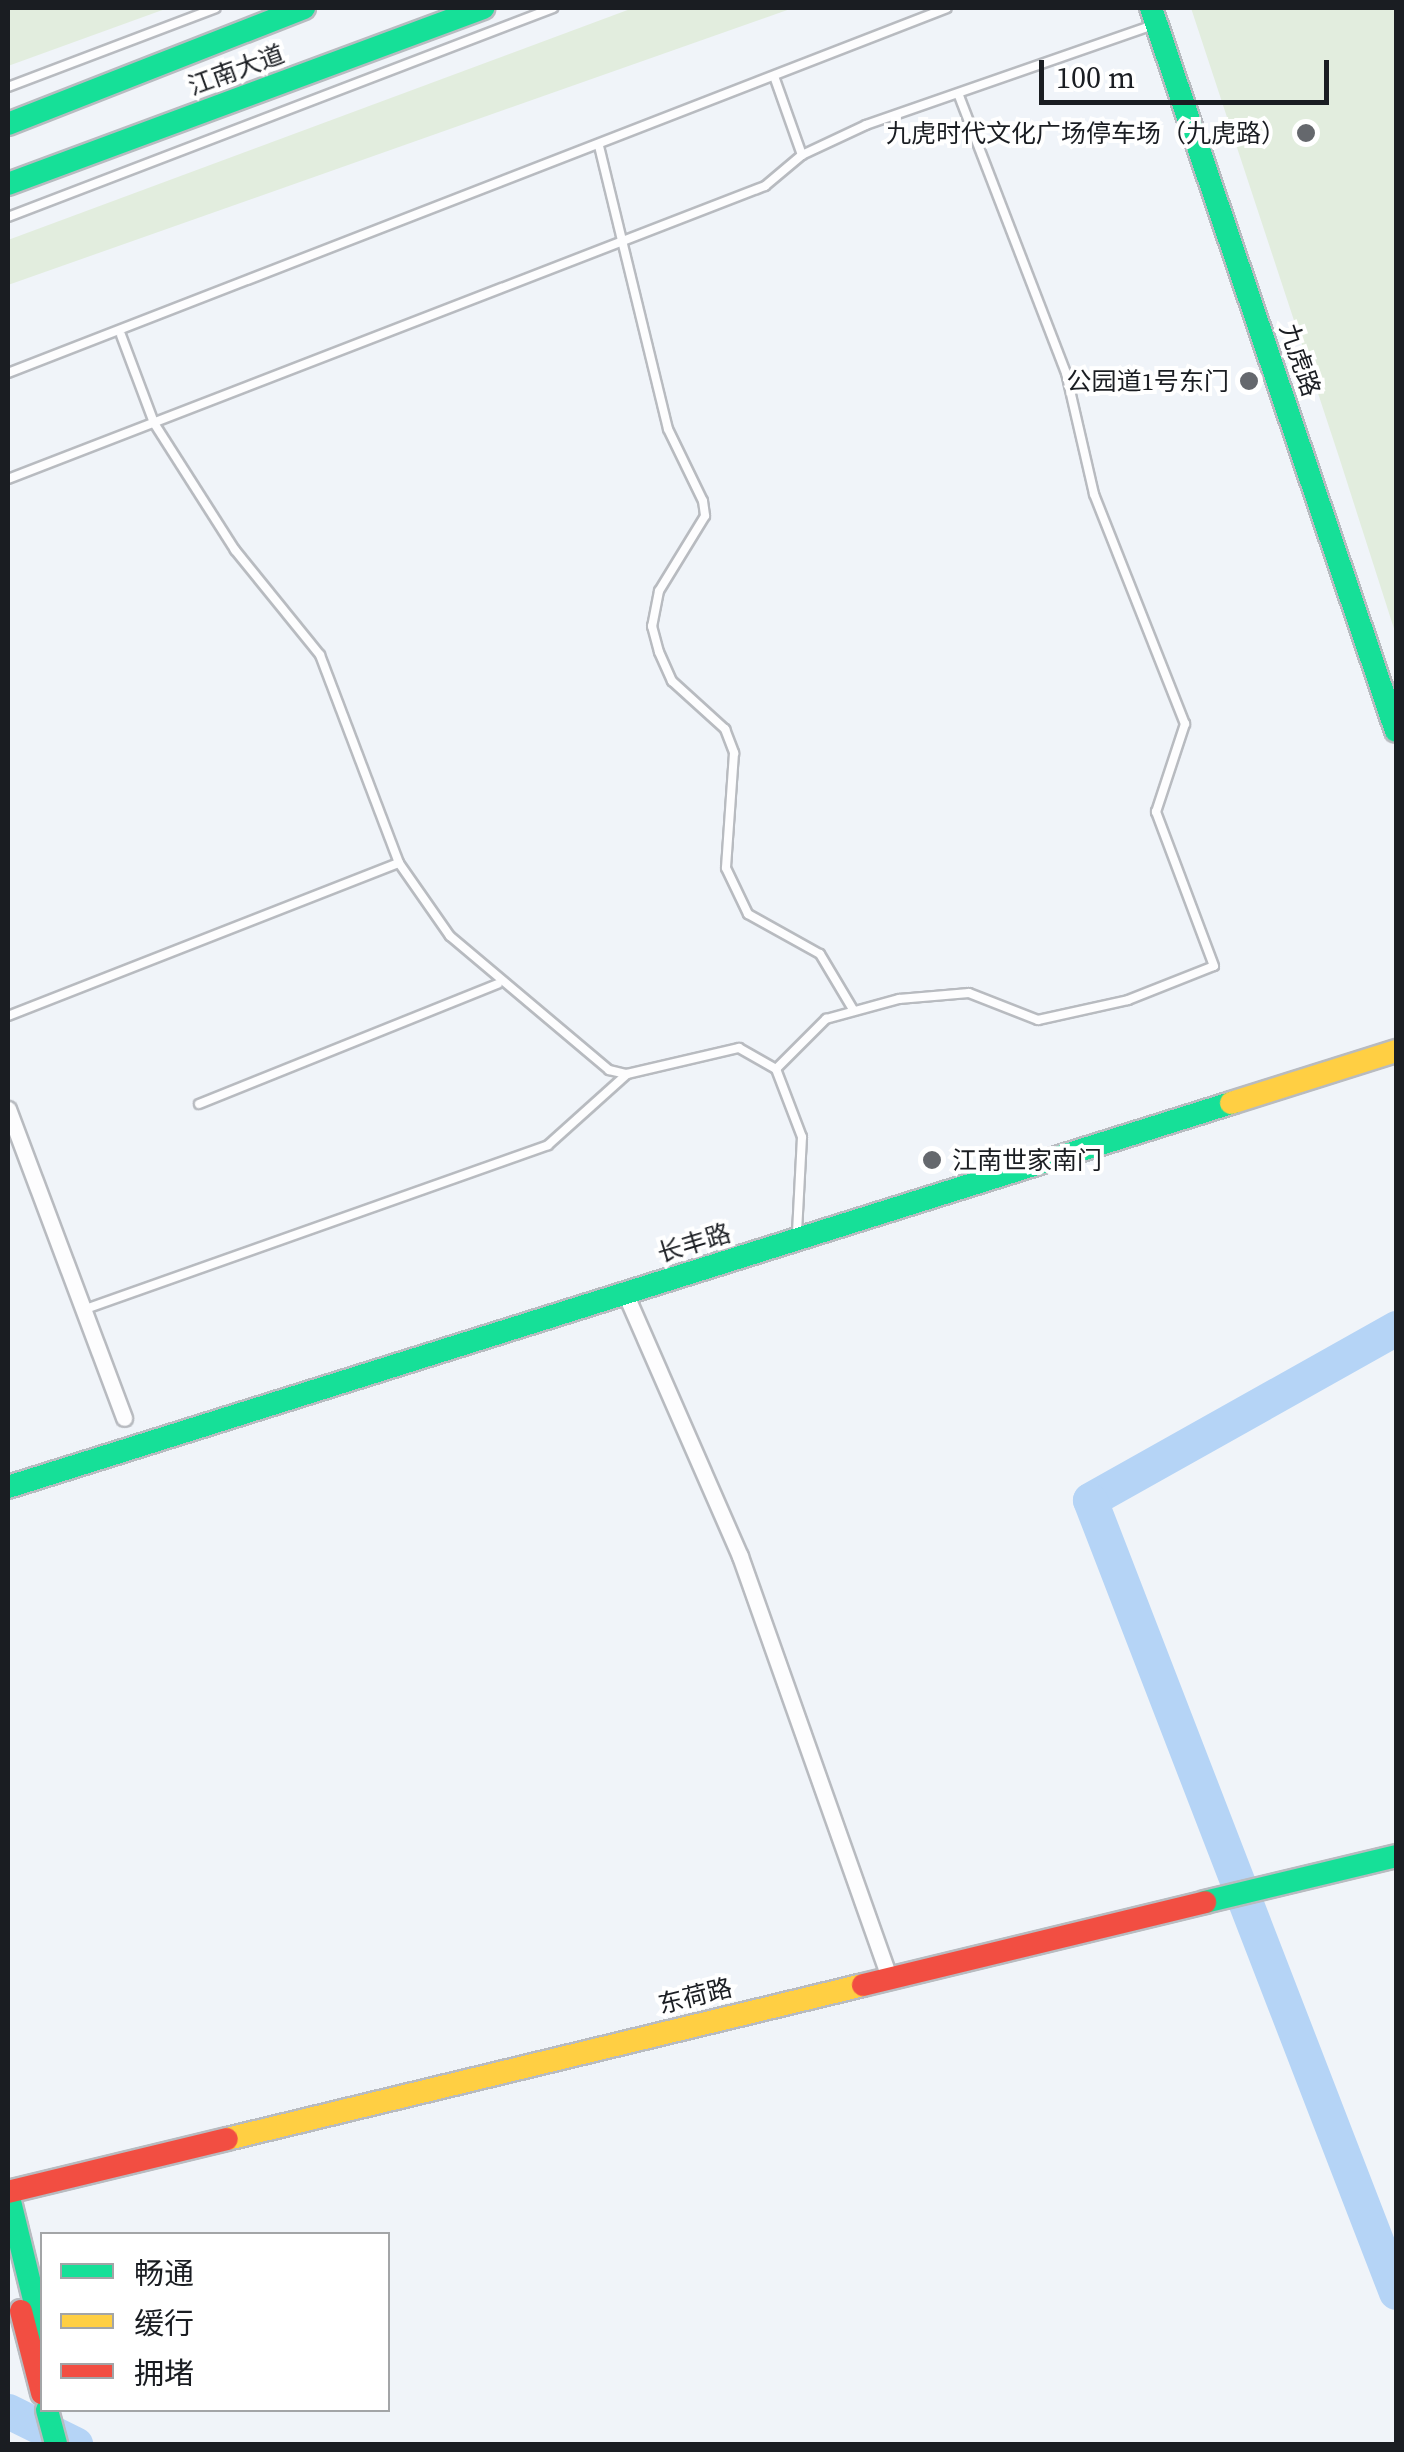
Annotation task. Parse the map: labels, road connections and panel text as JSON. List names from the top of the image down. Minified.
{"streets":{"main road":["江南大道","九虎路","长丰路","东荷路"]},"places":["九虎时代文化广场停车场（九虎路）","公园道1号东门","江南世家南门"],"legend":["畅通","缓行","拥堵"],"scale_bar":"100 m"}
